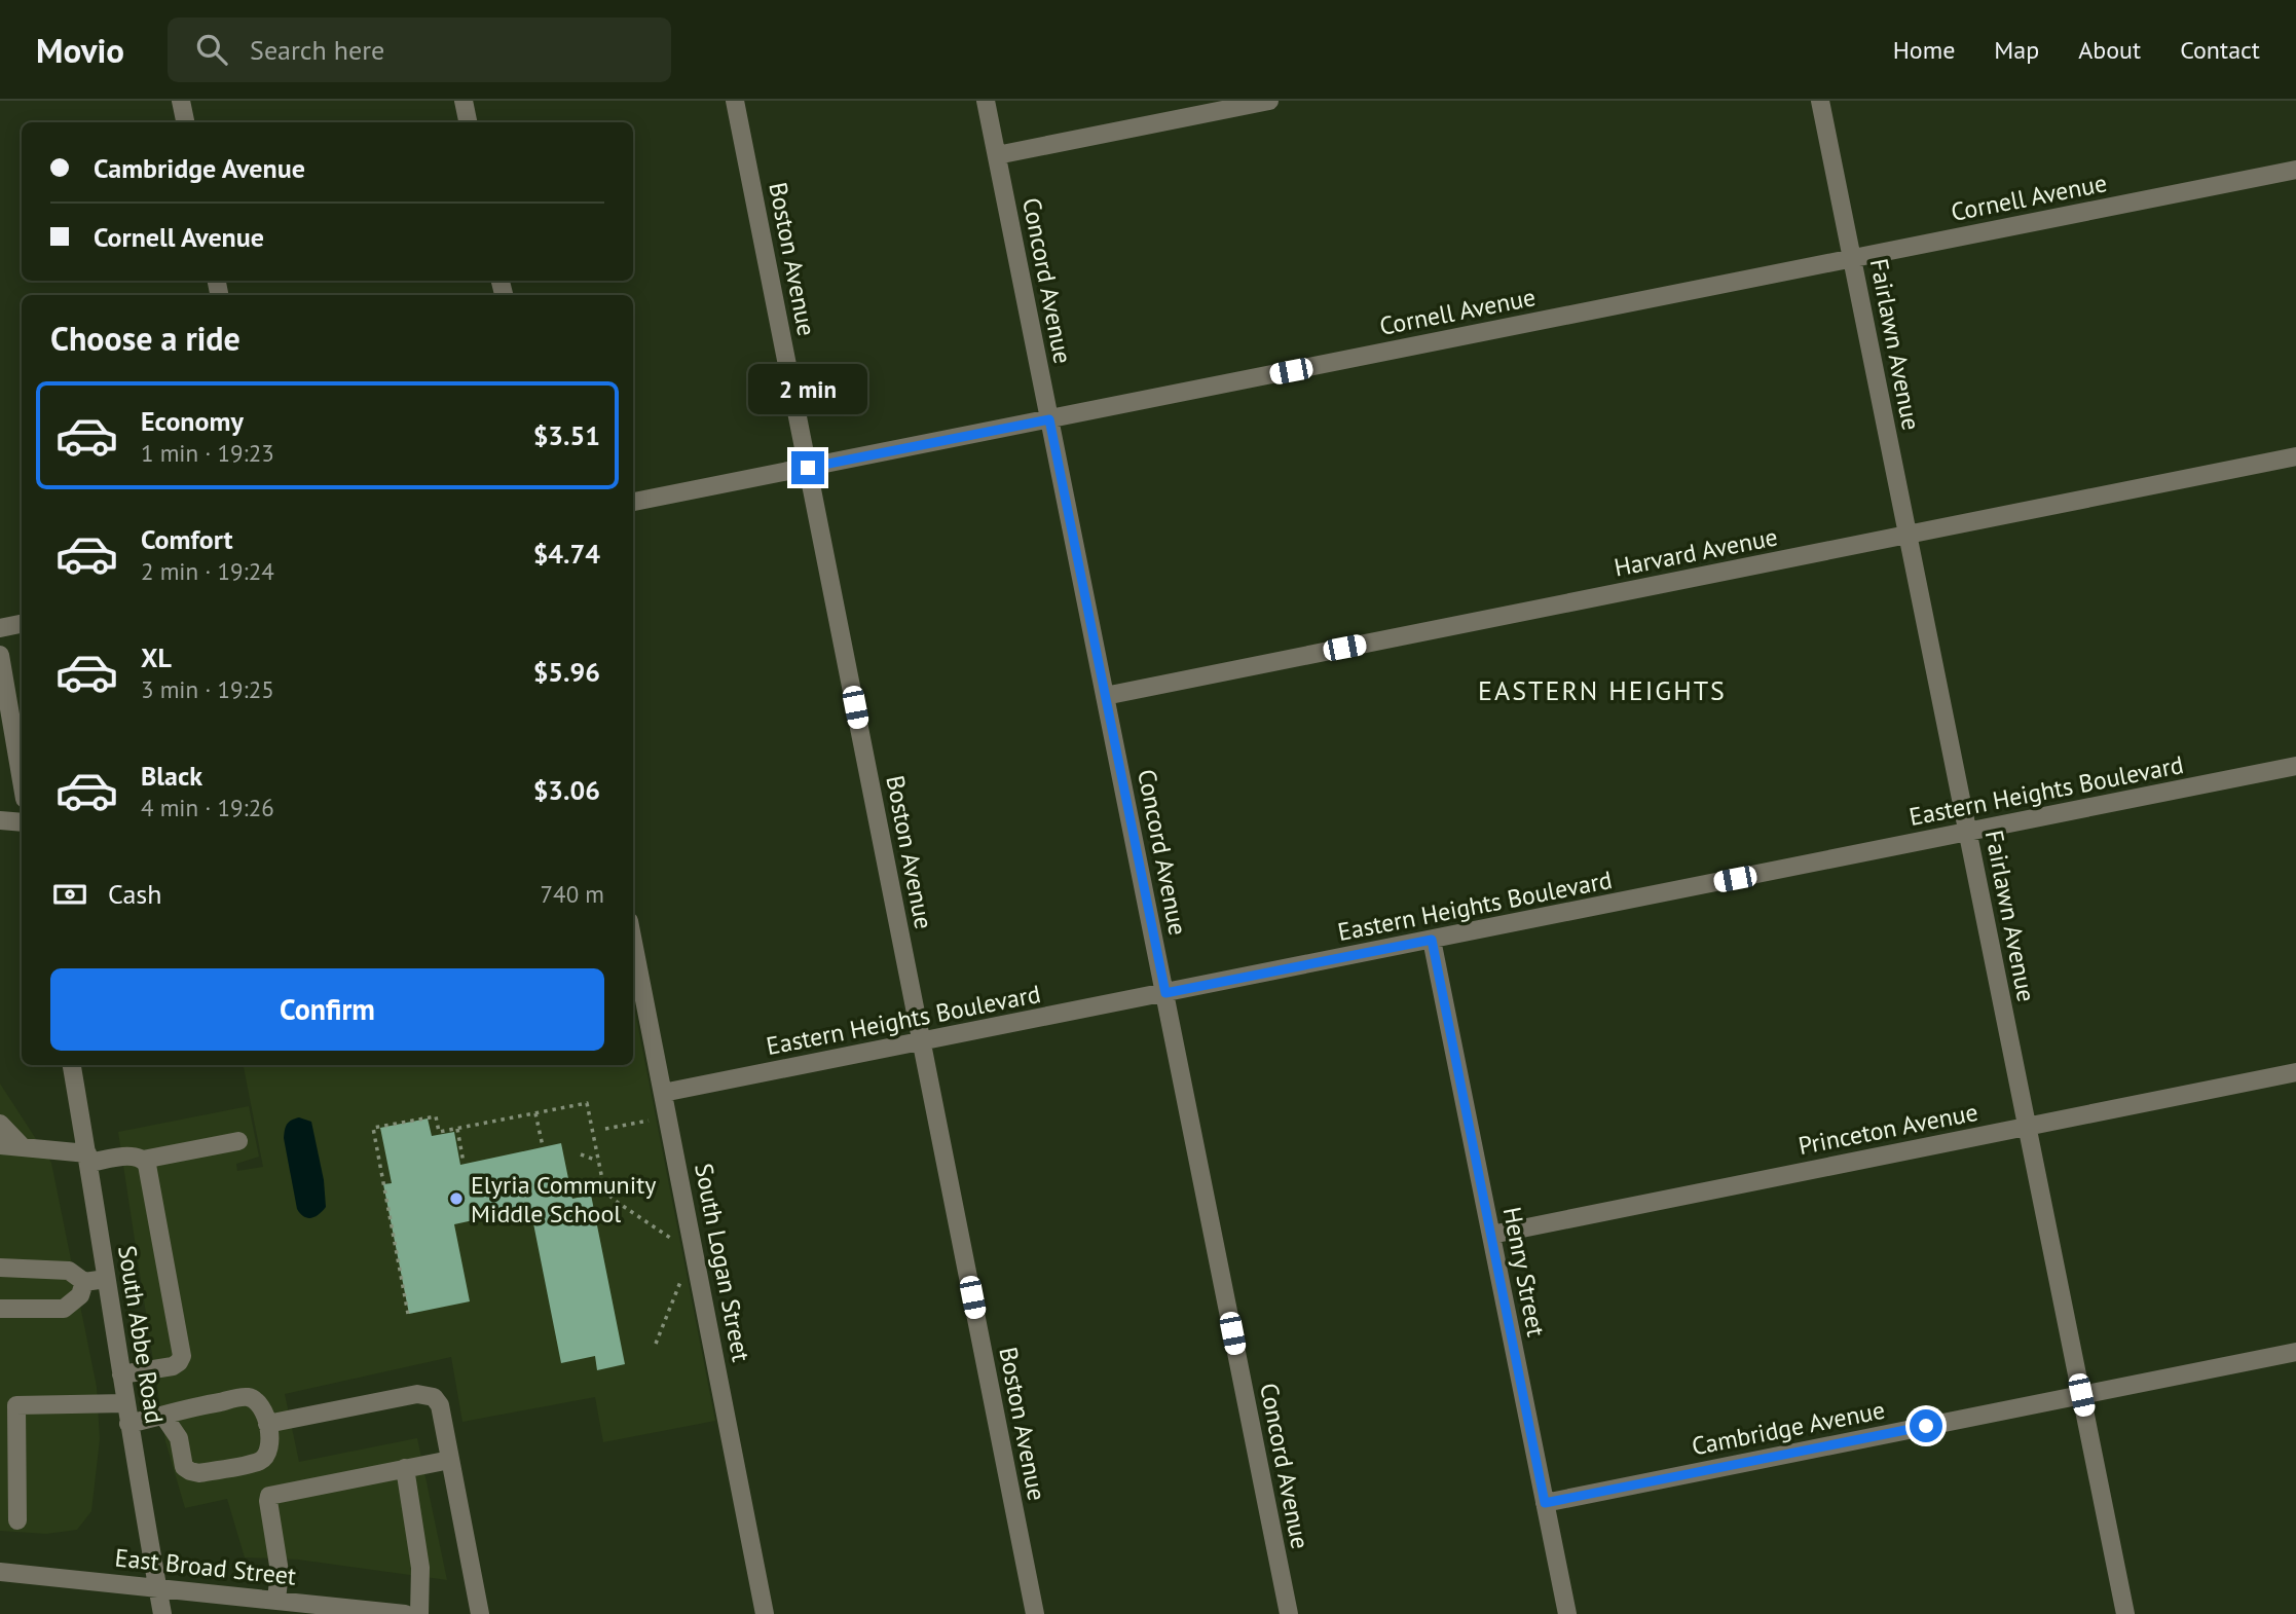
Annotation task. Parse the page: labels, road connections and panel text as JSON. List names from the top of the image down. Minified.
{"streets":{"street":["Cornell Avenue","Boston Avenue","Concord Avenue","Fairlawn Avenue","Harvard Avenue","Eastern Heights Boulevard","Princeton Avenue","South Logan Street","Henry Street","South Abbe Road","Cambridge Avenue","East Broad Street"]},"crossings":[["Cornell Avenue","Boston Avenue"],["Cornell Avenue","Concord Avenue"],["Cornell Avenue","Fairlawn Avenue"],["Boston Avenue","Eastern Heights Boulevard"],["Concord Avenue","Harvard Avenue"],["Concord Avenue","Eastern Heights Boulevard"],["Fairlawn Avenue","Harvard Avenue"],["Fairlawn Avenue","Eastern Heights Boulevard"],["Fairlawn Avenue","Princeton Avenue"],["Fairlawn Avenue","Cambridge Avenue"],["Eastern Heights Boulevard","South Logan Street"],["Eastern Heights Boulevard","Henry Street"],["Princeton Avenue","Henry Street"],["Henry Street","Cambridge Avenue"],["South Abbe Road","East Broad Street"]],"districts":["EASTERN HEIGHTS"],"places":["Elyria Community Middle School"],"page":{"header":"Movio","search":"Search here","nav":["Home","Map","About","Contact"],"banner":["Cambridge Avenue","Cornell Avenue"],"heading":"Choose a ride","bubble":"2 min","list":[{"name":"Economy","note":"1 min · 19:23","value":"$3.51"},{"name":"Comfort","note":"2 min · 19:24","value":"$4.74"},{"name":"XL","note":"3 min · 19:25","value":"$5.96"},{"name":"Black","note":"4 min · 19:26","value":"$3.06"}],"pay":["Cash","740 m"],"buttons":"Confirm"}}
